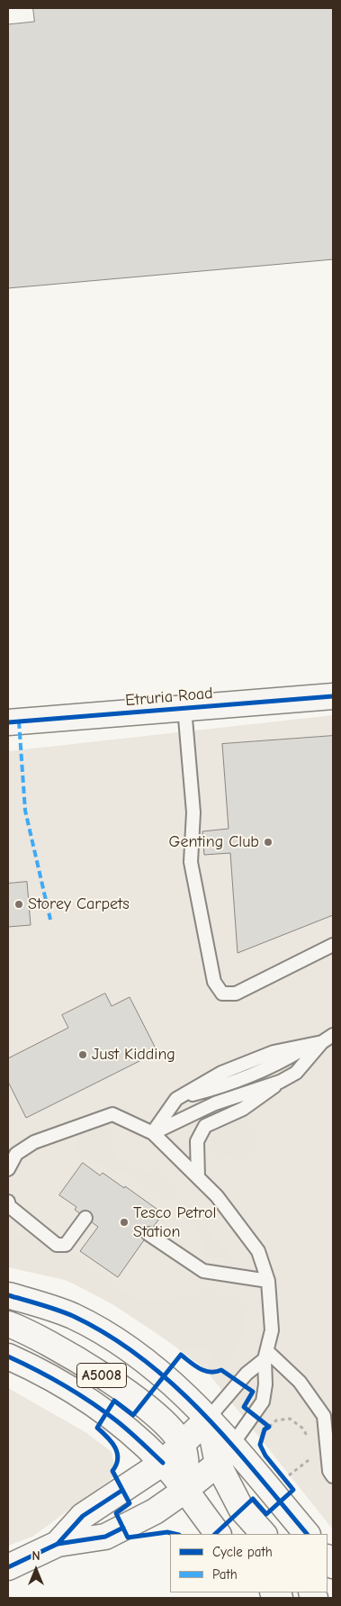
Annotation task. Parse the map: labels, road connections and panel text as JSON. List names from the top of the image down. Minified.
{"streets":{"main road":["Etruria Road","A5008"]},"places":["Genting Club","Storey Carpets","Just Kidding","Tesco Petrol Station"],"legend":["Cycle path","Path"],"north":"top"}
